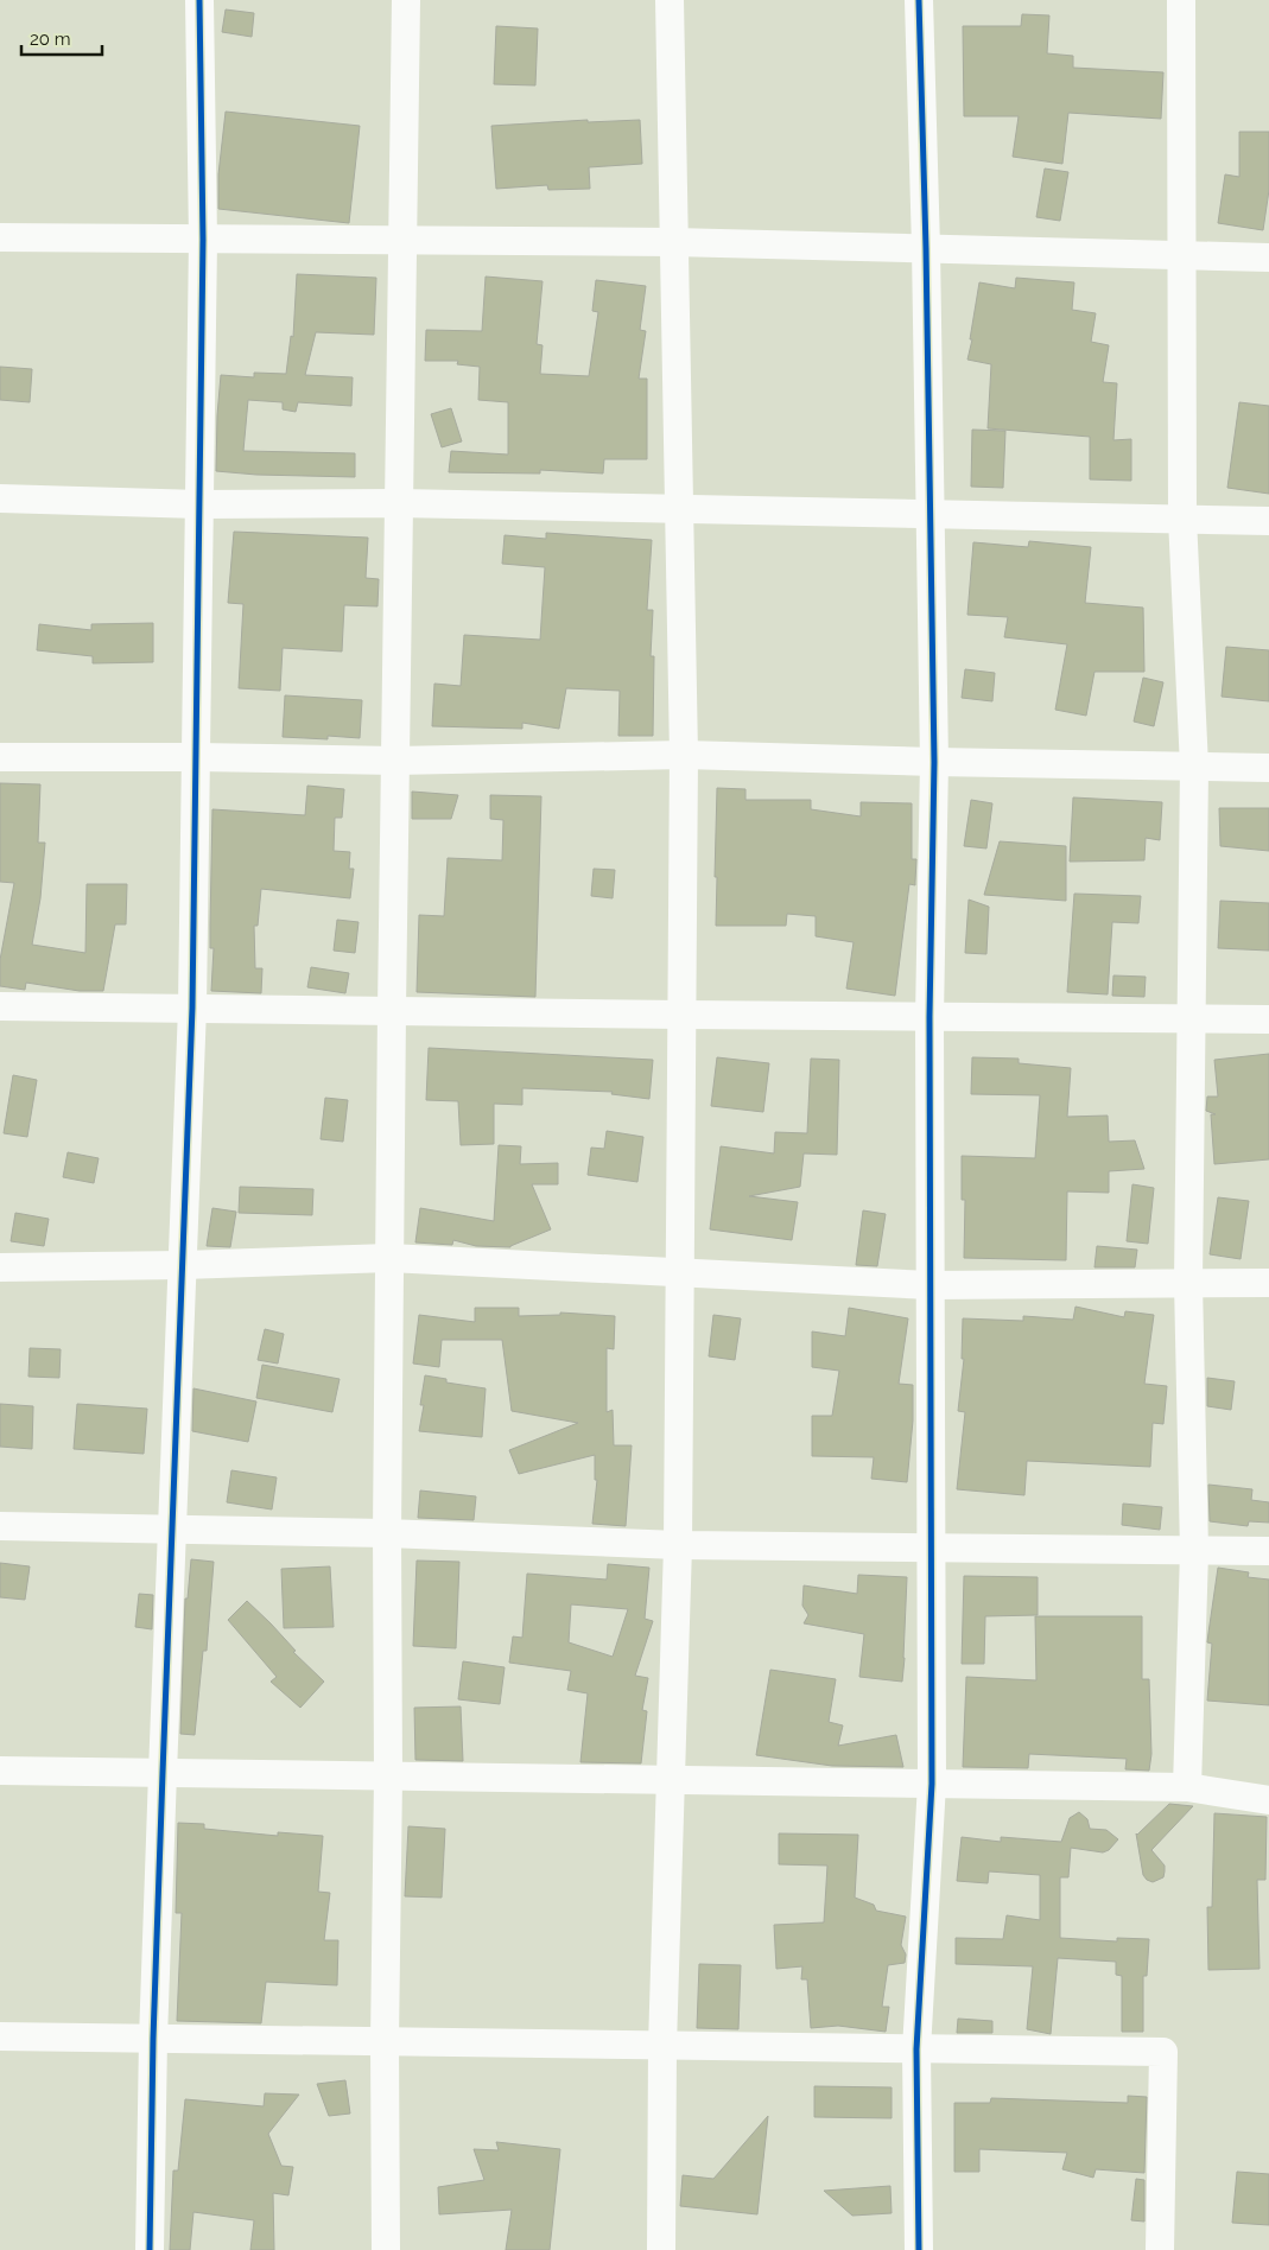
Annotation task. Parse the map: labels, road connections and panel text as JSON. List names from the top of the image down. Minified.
{"scale_bar":"20 m"}
